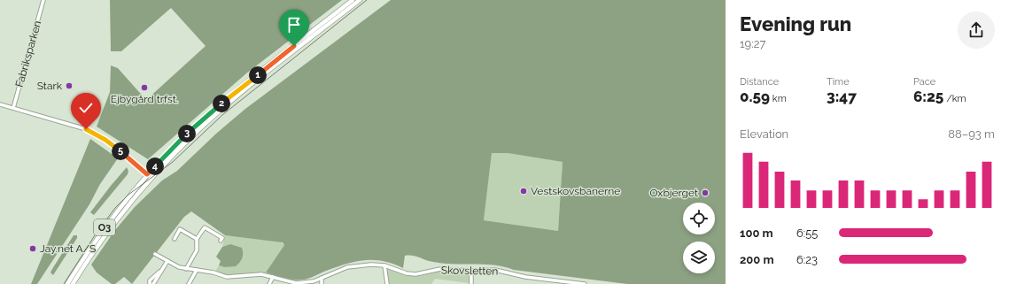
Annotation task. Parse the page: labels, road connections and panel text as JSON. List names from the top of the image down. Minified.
{"streets":{"main road":["O3"],"street":["Fabriksparken","Skovsletten"]},"places":["Stark","Ejbygård trfst.","Vestskovsbanerne","Oxbjerget","Jay.net A/S"],"page":{"heading":["Evening run","19:27"],"stats":[["Distance","0.59 km"],["Time","3:47"],["Pace","6:25 /km"]],"pins":["1","2","3","5","4"],"chart":["Elevation","88–93 m"],"list":[{"name":"100 m","note":"6:55"},{"name":"200 m","note":"6:23"}]}}
